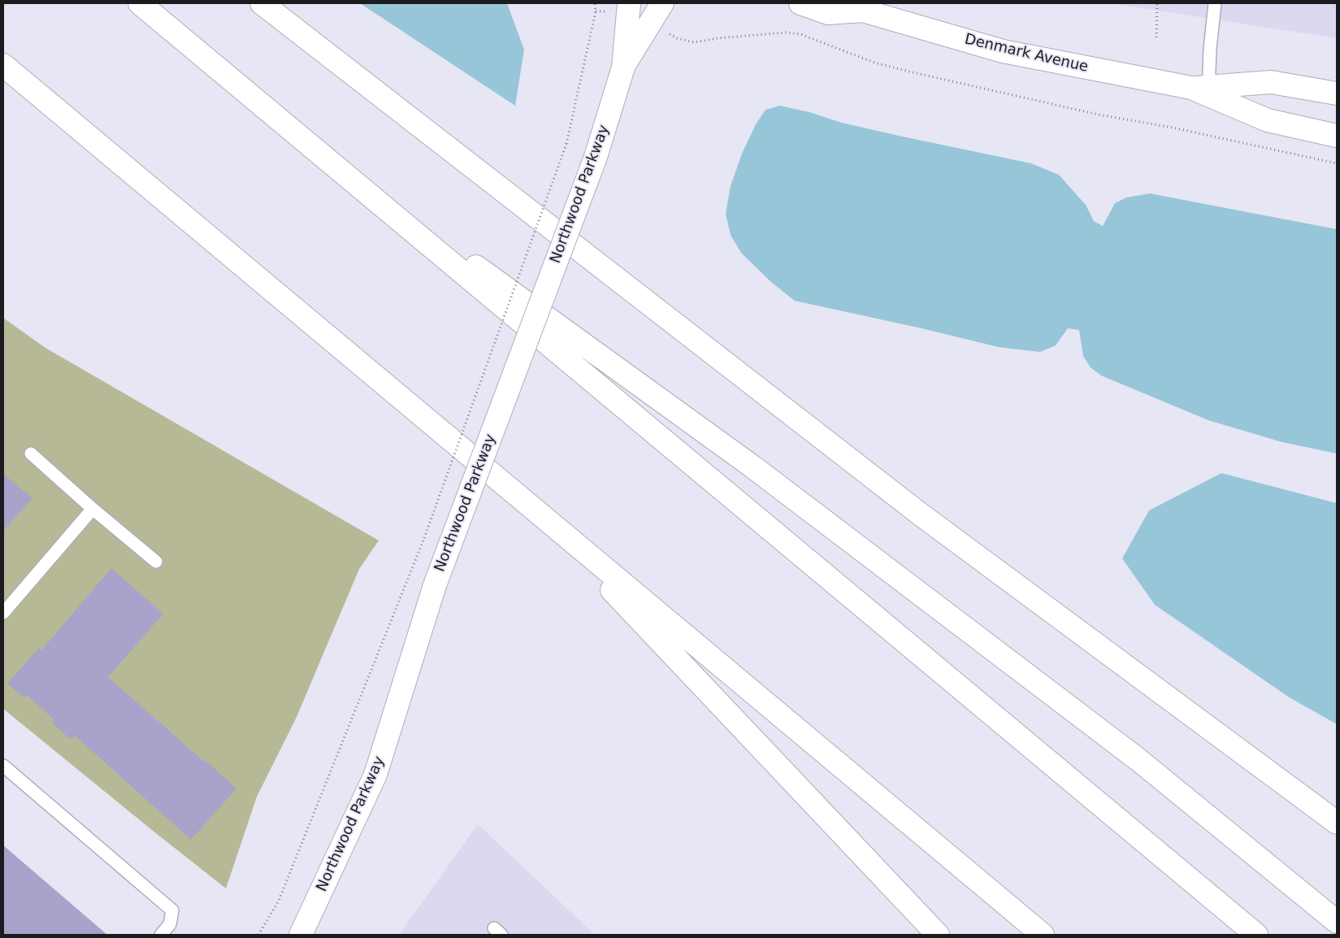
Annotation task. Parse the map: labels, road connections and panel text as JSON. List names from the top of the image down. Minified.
{"streets":{"main road":["Denmark Avenue","Northwood Parkway"]}}
